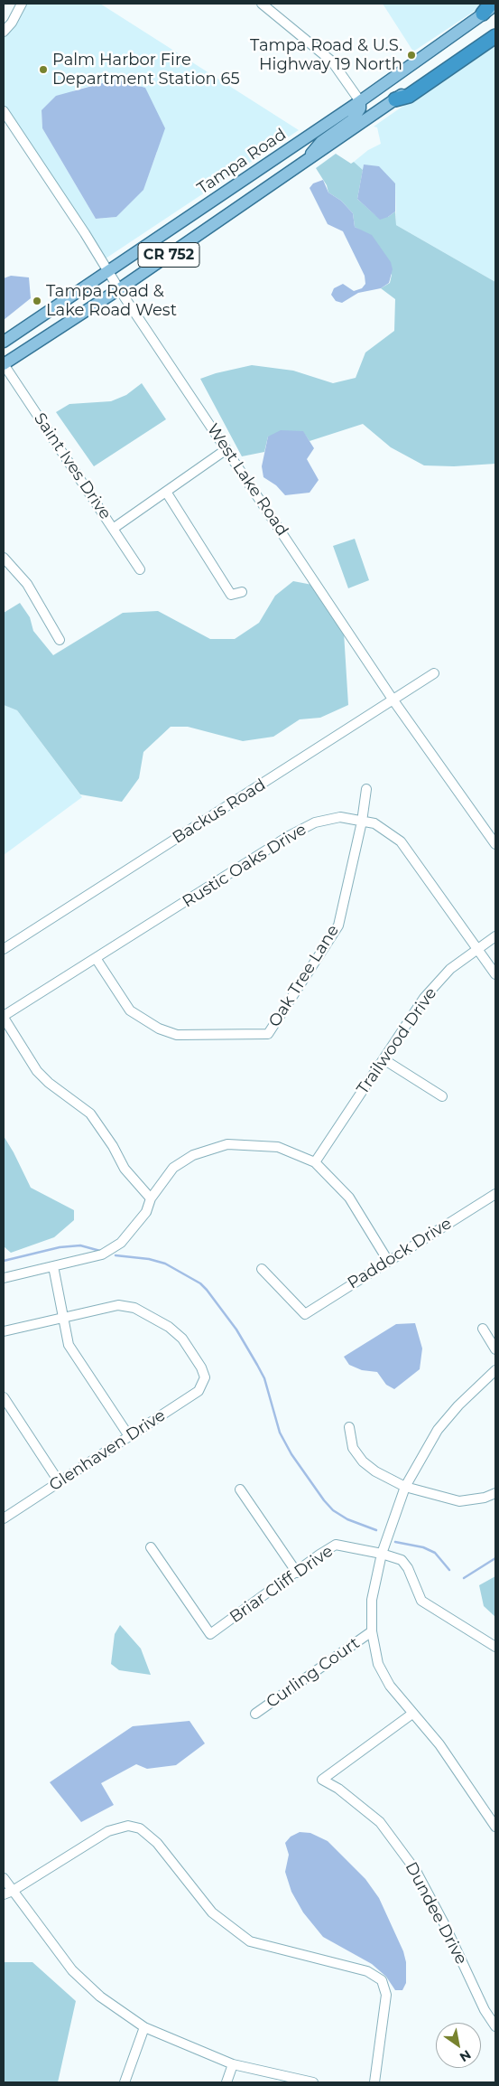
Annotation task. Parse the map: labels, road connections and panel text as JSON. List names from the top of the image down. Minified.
{"streets":{"main road":["Tampa Road","CR 752"],"street":["Saint Ives Drive","West Lake Road","Backus Road","Rustic Oaks Drive","Oak Tree Lane","Trailwood Drive","Paddock Drive","Glenhaven Drive","Briar Cliff Drive","Curling Court","Dundee Drive"]},"crossings":[["Tampa Road","West Lake Road"],["CR 752","Saint Ives Drive"],["CR 752","West Lake Road"],["West Lake Road","Backus Road"],["Rustic Oaks Drive","Oak Tree Lane"],["Rustic Oaks Drive","Trailwood Drive"]],"places":["Tampa Road & U.S. Highway 19 North","Palm Harbor Fire Department Station 65","Tampa Road & Lake Road West"],"north":"bottom right"}
